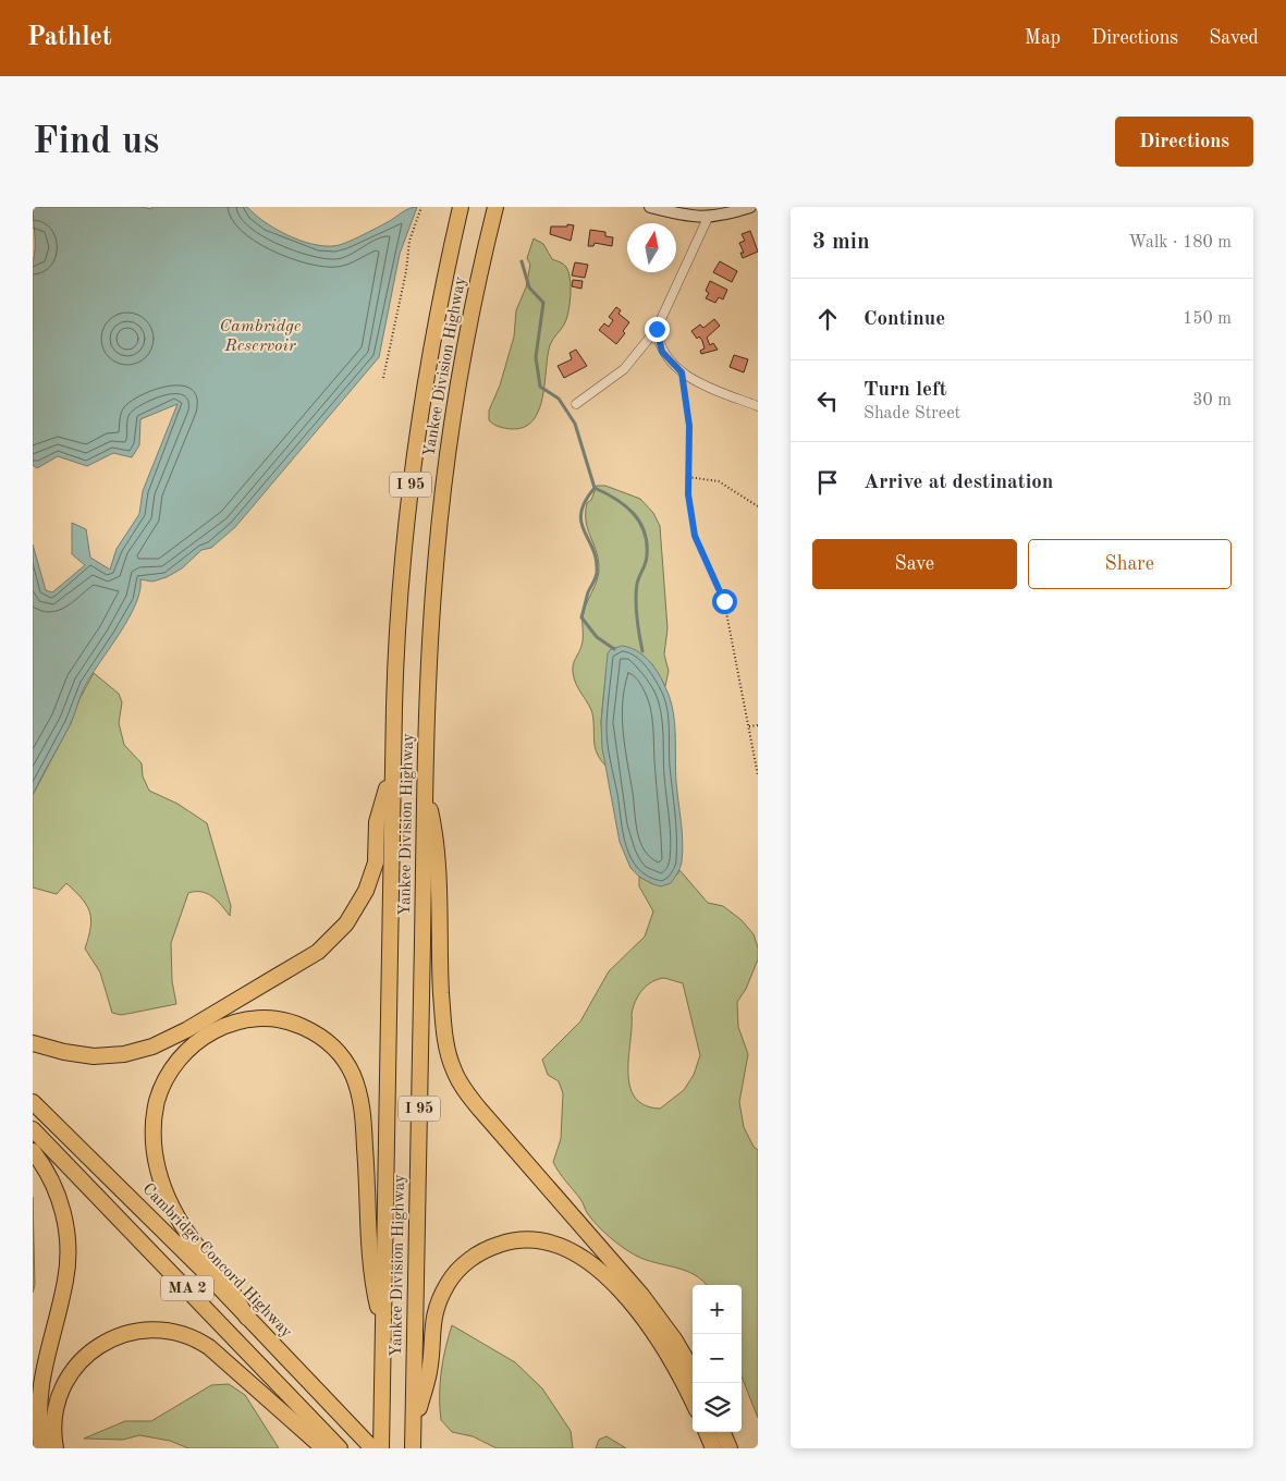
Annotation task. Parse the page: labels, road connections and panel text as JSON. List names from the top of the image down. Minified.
{"streets":{"highway":["Yankee Division Highway","I 95","Cambridge Concord Highway","MA 2"]},"water":["Cambridge Reservoir"],"north":"top","page":{"header":"Pathlet","nav":["Map","Directions","Saved"],"buttons":["Directions",["Save","Share"]],"title":"Find us","heading":["3 min","Walk · 180 m"],"list":[["Continue","150 m"],["Turn left","Shade Street","30 m"],"Arrive at destination"],"map_buttons":["+","−"]}}
